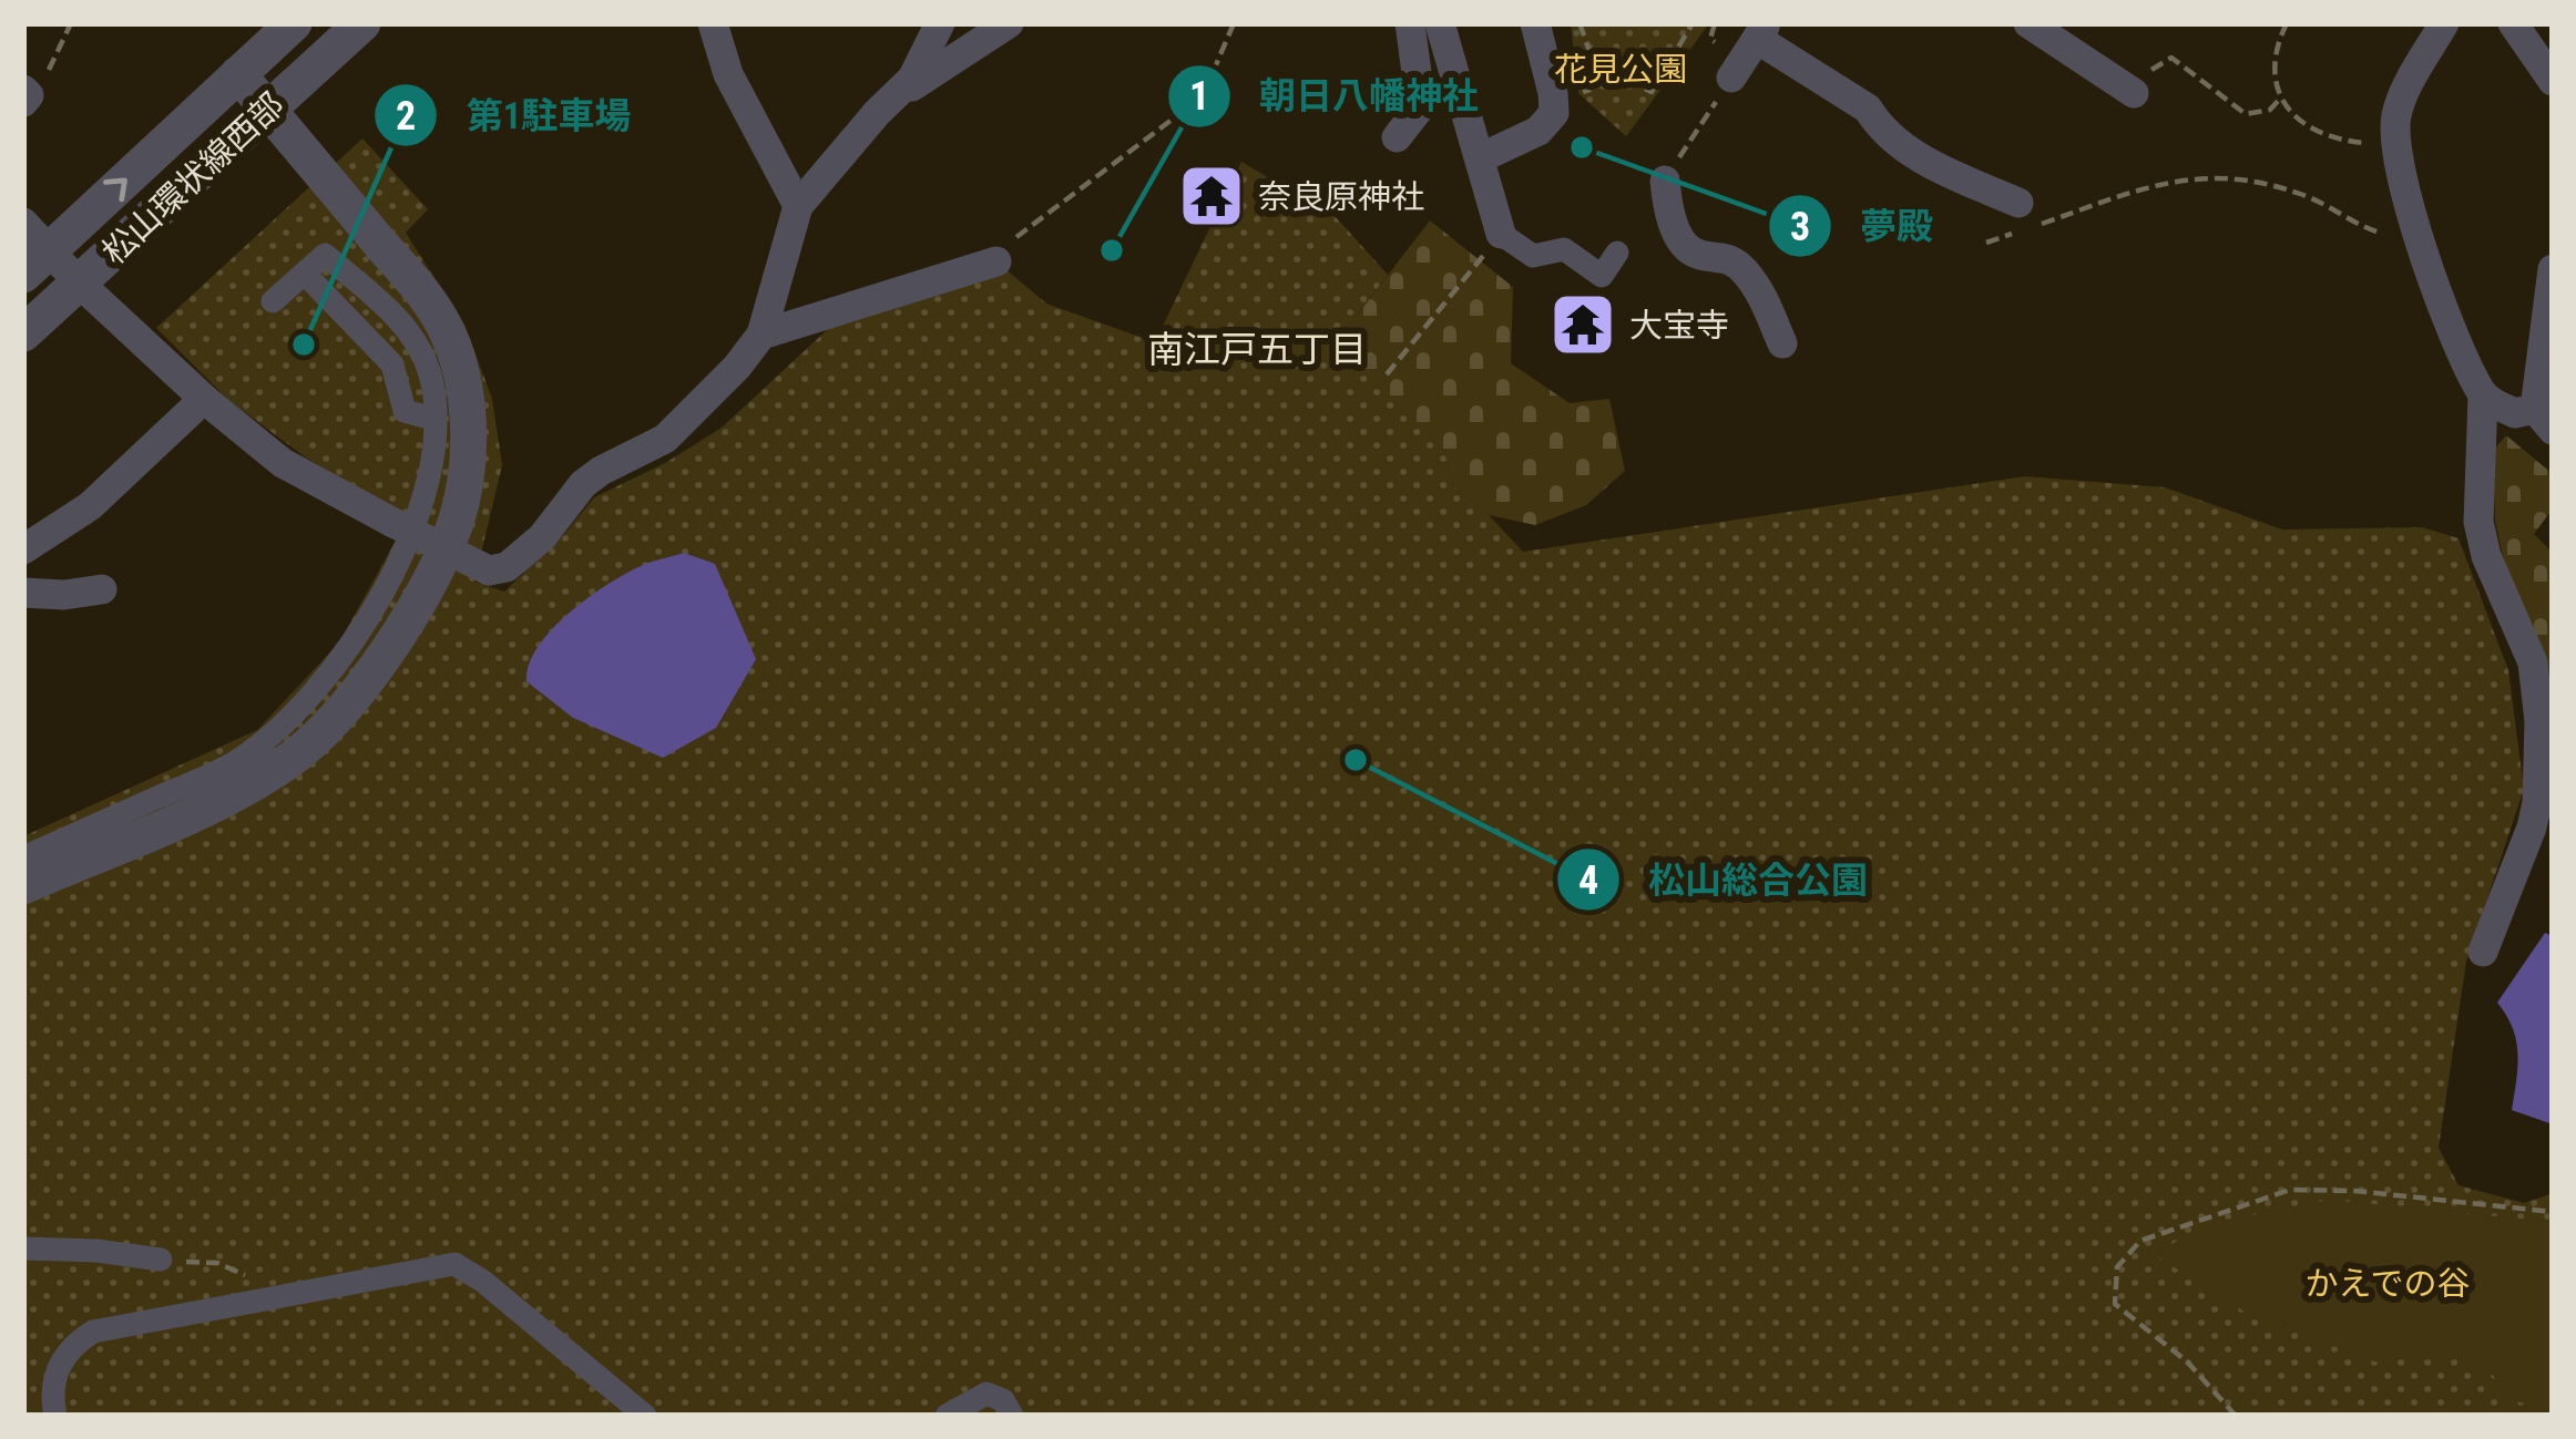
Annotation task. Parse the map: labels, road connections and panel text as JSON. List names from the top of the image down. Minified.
{"streets":{"street":["松山環状線西部"]},"districts":["南江戸五丁目"],"parks":["花見公園","かえでの谷"],"places":{"other":["夢殿","朝日八幡神社","第1駐車場","松山総合公園"],"temple":["奈良原神社","大宝寺"]}}
